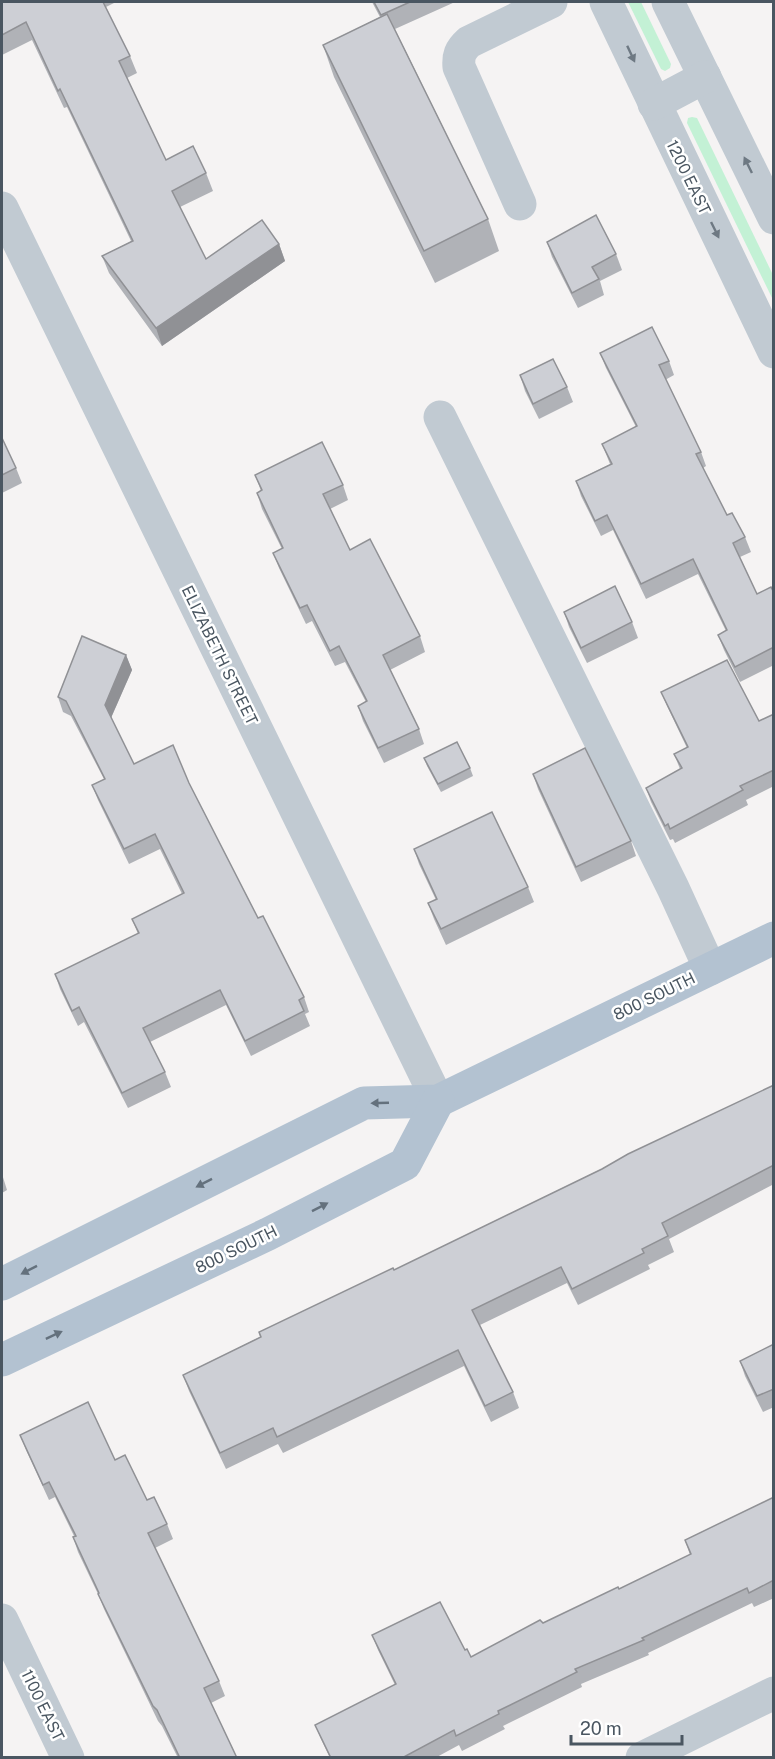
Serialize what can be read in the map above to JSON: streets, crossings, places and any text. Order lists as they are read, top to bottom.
{
  "streets": {
    "main road": ["800 SOUTH"],
    "street": ["1200 EAST", "ELIZABETH STREET", "1100 EAST"]
  },
  "crossings": [
    ["ELIZABETH STREET", "800 SOUTH"]
  ],
  "scale_bar": "20 m"
}
